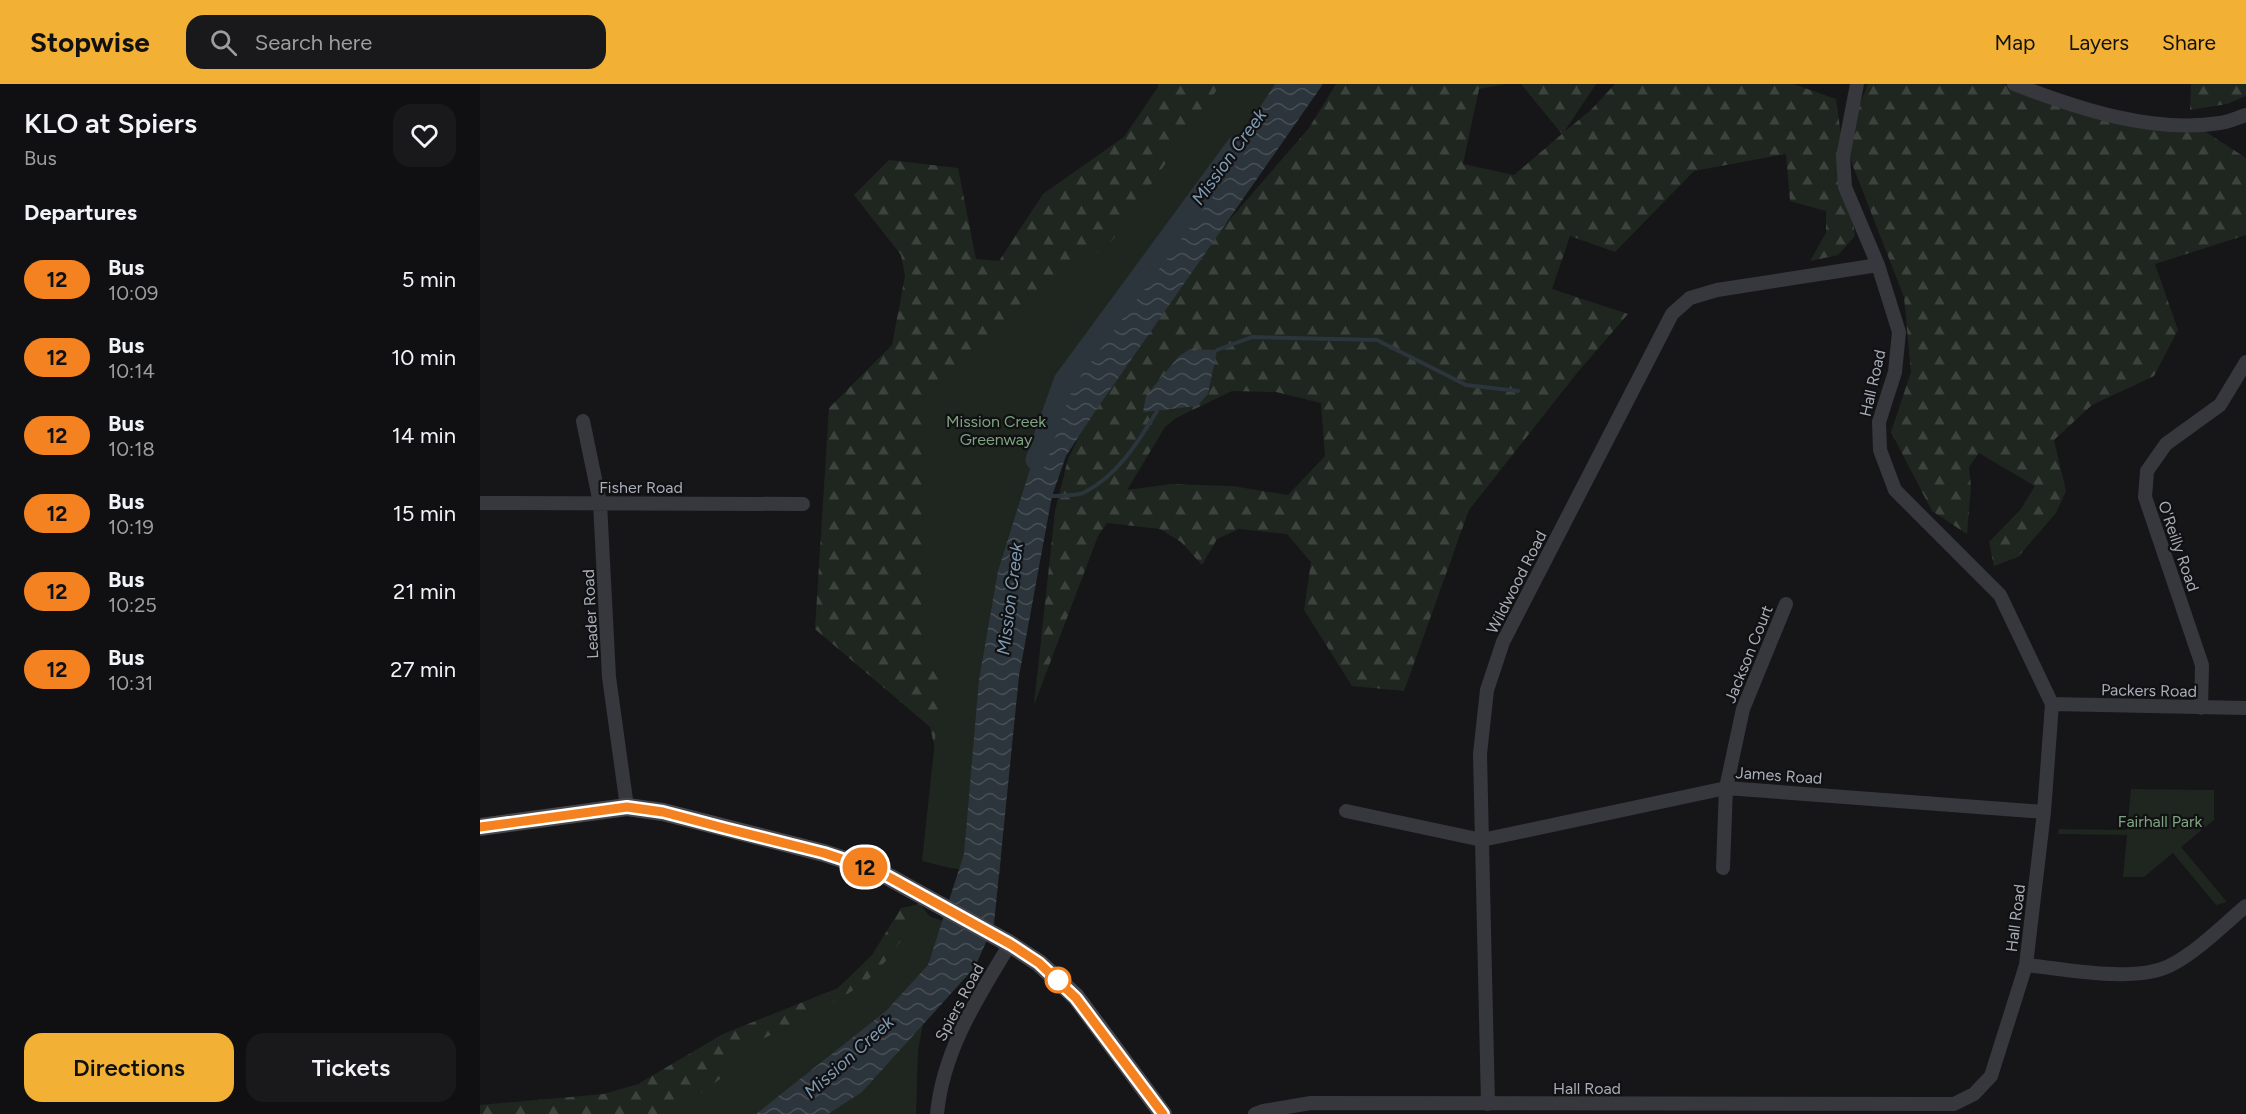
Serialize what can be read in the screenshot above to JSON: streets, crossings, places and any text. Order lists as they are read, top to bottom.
{
  "streets": {
    "street": [
      "Hall Road",
      "Fisher Road",
      "O'Reilly Road",
      "Wildwood Road",
      "Leader Road",
      "Jackson Court",
      "Packers Road",
      "James Road",
      "Spiers Road"
    ]
  },
  "crossings": [
    ["Hall Road", "Wildwood Road"],
    ["Hall Road", "Packers Road"],
    ["Hall Road", "James Road"],
    ["Fisher Road", "Leader Road"],
    ["O'Reilly Road", "Packers Road"],
    ["Wildwood Road", "James Road"],
    ["Jackson Court", "James Road"]
  ],
  "water": ["Mission Creek"],
  "parks": ["Mission Creek Greenway", "Fairhall Park"],
  "lines": ["bus line 12"],
  "page": {
    "header": "Stopwise",
    "search": "Search here",
    "nav": ["Map", "Layers", "Share"],
    "heading": [
      ["KLO at Spiers", "Bus"],
      "Departures"
    ],
    "on_map": "12",
    "list": [
      {
        "mark": "12",
        "name": "Bus",
        "note": "10:09",
        "value": "5 min"
      },
      {
        "mark": "12",
        "name": "Bus",
        "note": "10:14",
        "value": "10 min"
      },
      {
        "mark": "12",
        "name": "Bus",
        "note": "10:18",
        "value": "14 min"
      },
      {
        "mark": "12",
        "name": "Bus",
        "note": "10:19",
        "value": "15 min"
      },
      {
        "mark": "12",
        "name": "Bus",
        "note": "10:25",
        "value": "21 min"
      },
      {
        "mark": "12",
        "name": "Bus",
        "note": "10:31",
        "value": "27 min"
      }
    ],
    "buttons": ["Directions", "Tickets"]
  }
}
